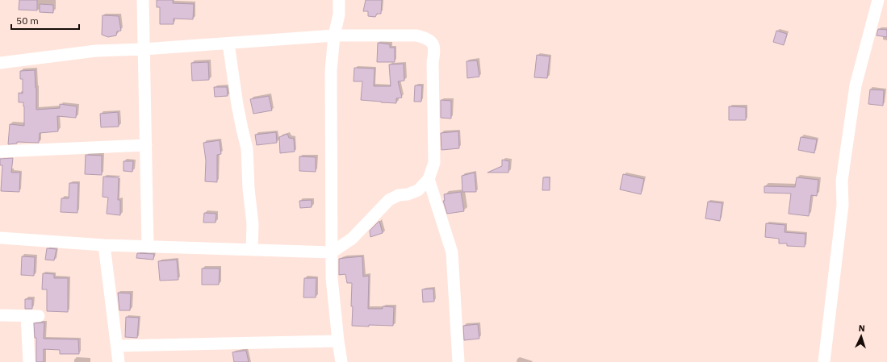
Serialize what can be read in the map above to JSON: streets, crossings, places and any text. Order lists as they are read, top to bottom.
{
  "scale_bar": "50 m",
  "north": "top"
}
